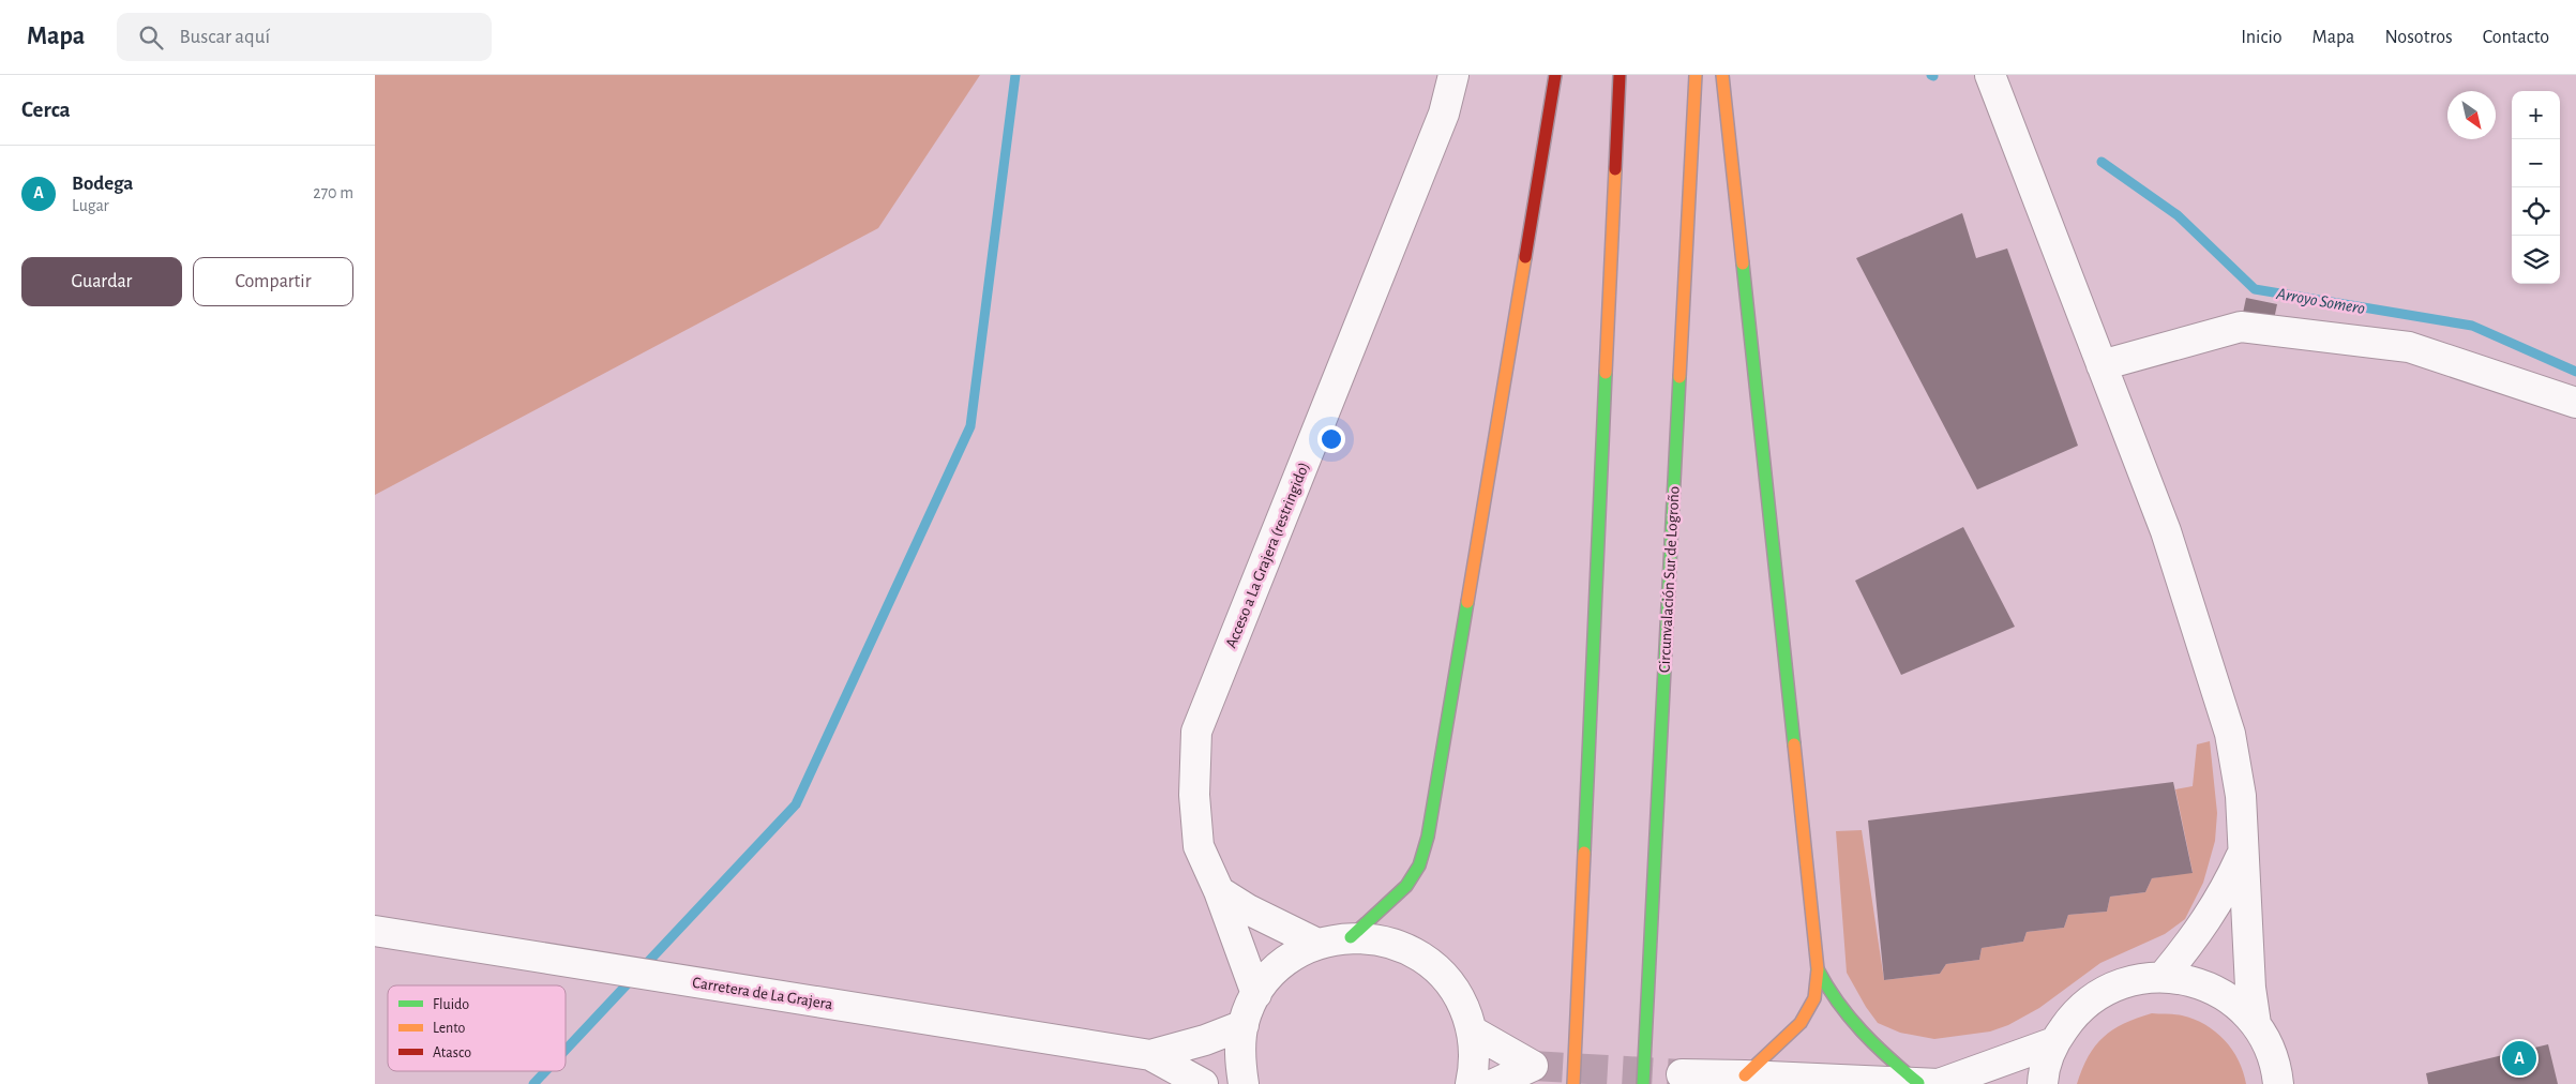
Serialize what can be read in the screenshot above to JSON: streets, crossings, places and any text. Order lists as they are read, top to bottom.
{
  "streets": {
    "highway": ["Circunvalación Sur de Logroño"],
    "street": ["Acceso a La Grajera (restringido)", "Carretera de La Grajera"]
  },
  "water": ["Arroyo Somero"],
  "legend": ["Fluido", "Lento", "Atasco"],
  "north": "bottom right",
  "page": {
    "header": "Mapa",
    "search": "Buscar aquí",
    "nav": [
      "Inicio",
      "Mapa",
      "Nosotros",
      "Contacto"
    ],
    "heading": "Cerca",
    "map_buttons": ["+", "−"],
    "list": [
      {
        "mark": "A",
        "name": "Bodega",
        "note": "Lugar",
        "value": "270 m"
      }
    ],
    "buttons": ["Guardar", "Compartir"],
    "pins": "A"
  }
}
